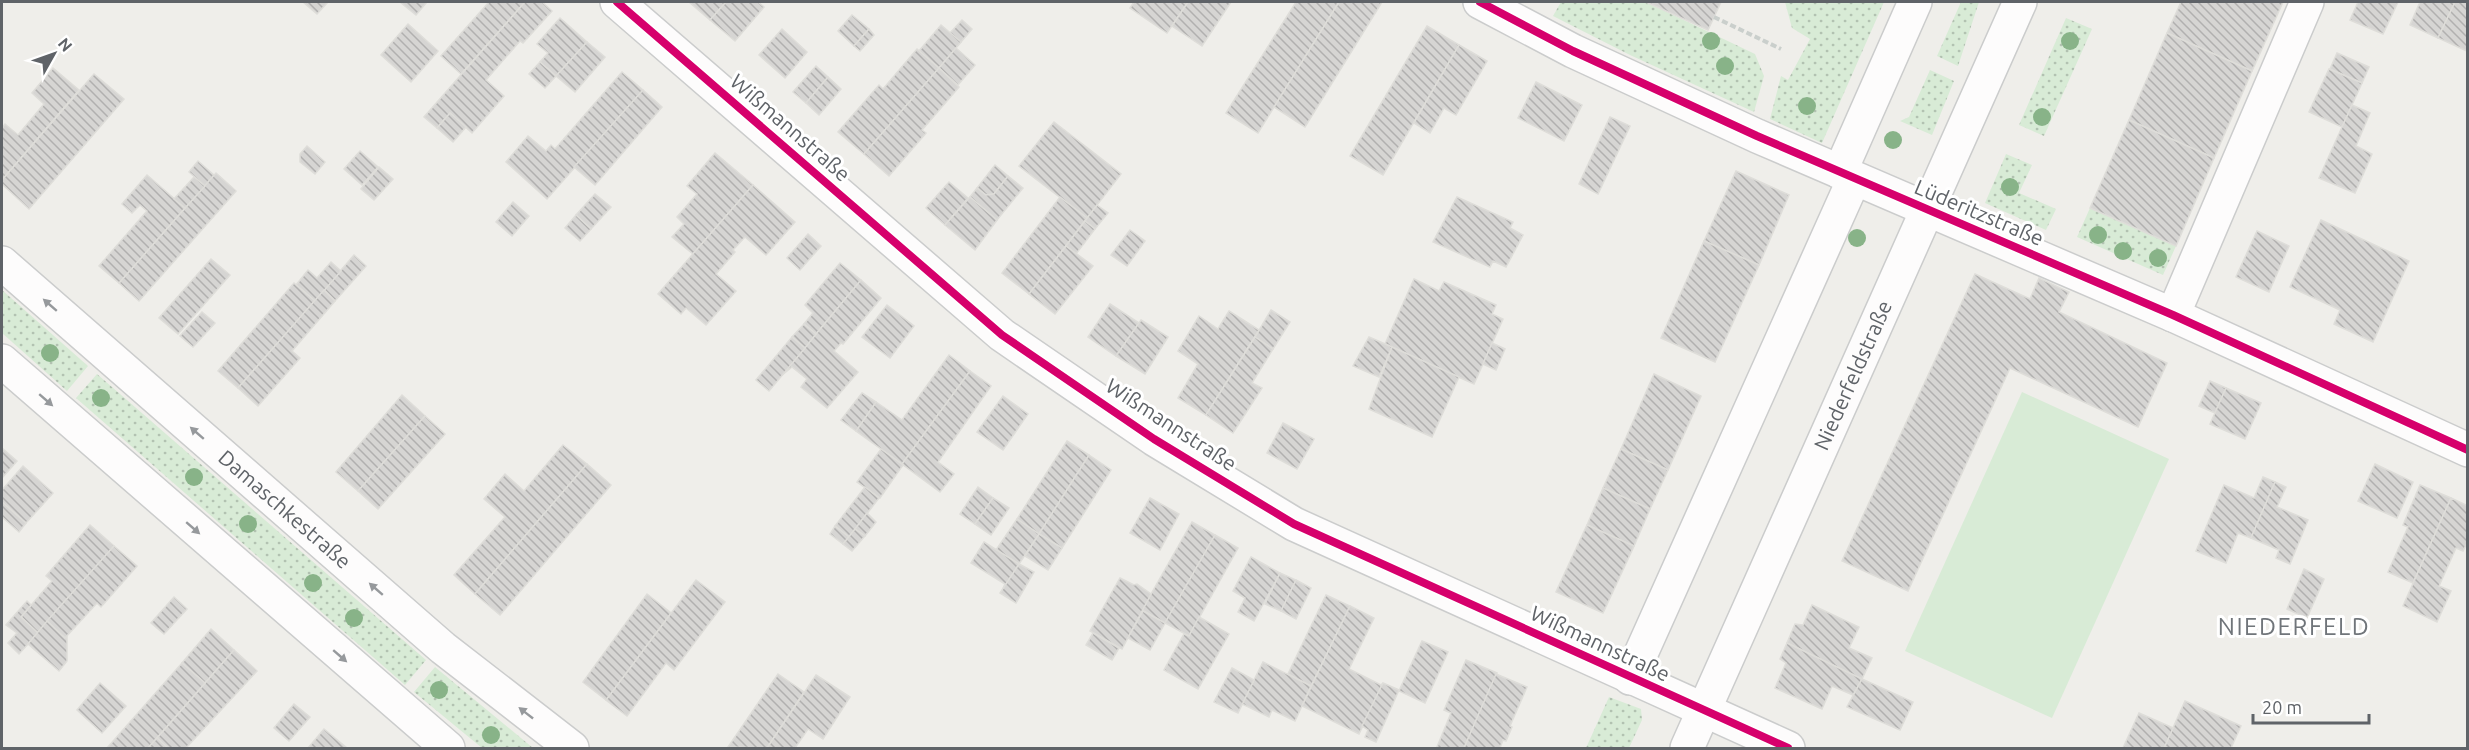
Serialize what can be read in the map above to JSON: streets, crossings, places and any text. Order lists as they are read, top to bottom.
{
  "streets": {
    "street": [
      "Wißmannstraße",
      "Lüderitzstraße",
      "Niederfeldstraße",
      "Damaschkestraße"
    ]
  },
  "crossings": [
    ["Wißmannstraße", "Niederfeldstraße"],
    ["Lüderitzstraße", "Niederfeldstraße"]
  ],
  "districts": ["NIEDERFELD"],
  "scale_bar": "20 m",
  "north": "top right"
}
